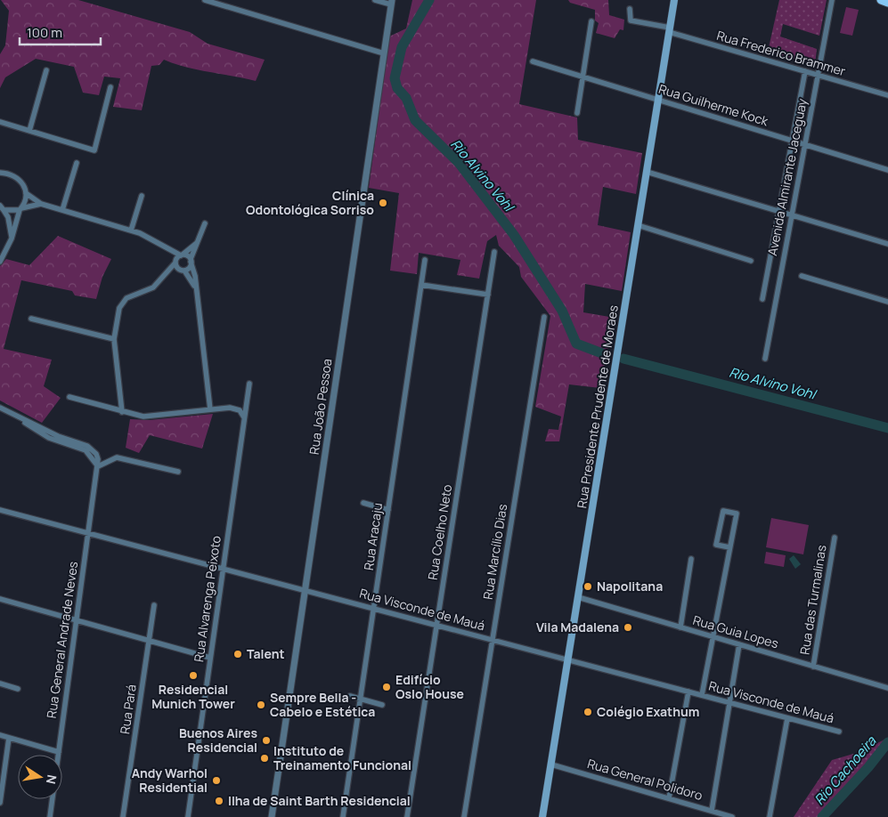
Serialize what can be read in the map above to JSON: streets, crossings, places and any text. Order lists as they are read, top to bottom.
{
  "streets": {
    "main road": ["Rua Presidente Prudente de Moraes"],
    "street": [
      "Rua Frederico Brammer",
      "Rua Guilherme Kock",
      "Avenida Almirante Jaceguay",
      "Rua João Pessoa",
      "Rua Coelho Neto",
      "Rua Aracaju",
      "Rua Marcílio Dias",
      "Rua Alvarenga Peixoto",
      "Rua das Turmalinas",
      "Rua Visconde de Mauá",
      "Rua Guia Lopes",
      "Rua General Andrade Neves",
      "Rua Pará",
      "Rua General Polidoro"
    ]
  },
  "crossings": [
    ["Rua Frederico Brammer", "Avenida Almirante Jaceguay"],
    ["Rua Frederico Brammer", "Rua Presidente Prudente de Moraes"],
    ["Rua Guilherme Kock", "Avenida Almirante Jaceguay"],
    ["Rua Guilherme Kock", "Rua Presidente Prudente de Moraes"],
    ["Rua João Pessoa", "Rua Visconde de Mauá"],
    ["Rua Presidente Prudente de Moraes", "Rua Visconde de Mauá"],
    ["Rua Presidente Prudente de Moraes", "Rua Guia Lopes"],
    ["Rua Presidente Prudente de Moraes", "Rua General Polidoro"],
    ["Rua Coelho Neto", "Rua Visconde de Mauá"],
    ["Rua Aracaju", "Rua Visconde de Mauá"],
    ["Rua Marcílio Dias", "Rua Visconde de Mauá"],
    ["Rua Alvarenga Peixoto", "Rua Visconde de Mauá"],
    ["Rua das Turmalinas", "Rua Guia Lopes"],
    ["Rua Visconde de Mauá", "Rua General Andrade Neves"]
  ],
  "water": ["Rio Alvino Vohl", "Rio Cachoeira"],
  "places": [
    "Clínica Odontológica Sorriso",
    "Napolitana",
    "Vila Madalena",
    "Talent",
    "Residencial Munich Tower",
    "Edifício Oslo House",
    "Sempre Bella - Cabelo e Estética",
    "Colégio Exathum",
    "Buenos Aires Residencial",
    "Instituto de Treinamento Funcional",
    "Andy Warhol Residential",
    "Ilha de Saint Barth Residencial"
  ],
  "scale_bar": "100 m",
  "north": "right"
}
